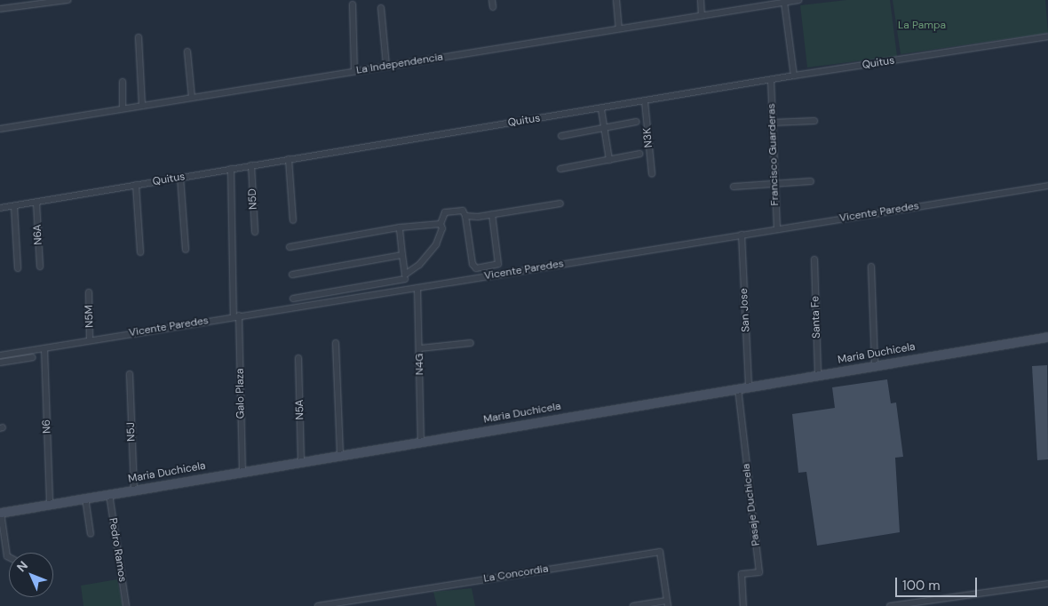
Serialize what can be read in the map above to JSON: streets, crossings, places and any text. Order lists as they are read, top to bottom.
{
  "streets": {
    "main road": ["Maria Duchicela"],
    "street": [
      "Quitus",
      "La Independencia",
      "N3K",
      "Francisco Guarderas",
      "N5D",
      "Vicente Paredes",
      "N6A",
      "San Jose",
      "N5M",
      "Santa Fe",
      "N4G",
      "Galo Plaza",
      "N5A",
      "N6",
      "N5J",
      "Pasaje Duchicela",
      "Pedro Ramos",
      "La Concordia"
    ]
  },
  "crossings": [
    ["Quitus", "N3K"],
    ["Quitus", "Francisco Guarderas"],
    ["Quitus", "N5D"],
    ["Quitus", "N6A"],
    ["Quitus", "Galo Plaza"],
    ["Francisco Guarderas", "Vicente Paredes"],
    ["Vicente Paredes", "San Jose"],
    ["Vicente Paredes", "N5M"],
    ["Vicente Paredes", "N4G"],
    ["Vicente Paredes", "Galo Plaza"],
    ["Vicente Paredes", "N6"],
    ["San Jose", "Maria Duchicela"],
    ["Santa Fe", "Maria Duchicela"],
    ["Maria Duchicela", "N4G"],
    ["Maria Duchicela", "Galo Plaza"],
    ["Maria Duchicela", "N5A"],
    ["Maria Duchicela", "N6"],
    ["Maria Duchicela", "N5J"],
    ["Maria Duchicela", "Pasaje Duchicela"],
    ["Maria Duchicela", "Pedro Ramos"]
  ],
  "parks": ["La Pampa"],
  "scale_bar": "100 m",
  "north": "top left"
}
